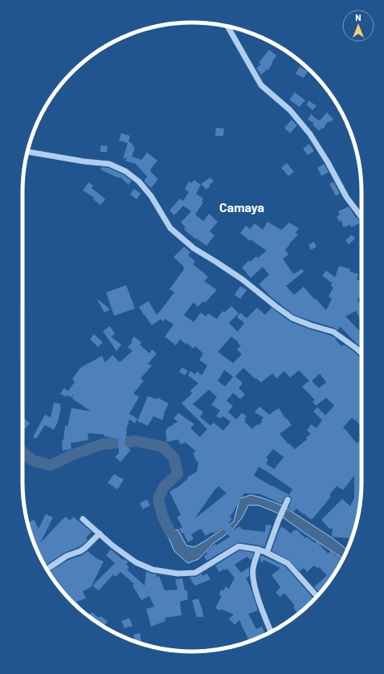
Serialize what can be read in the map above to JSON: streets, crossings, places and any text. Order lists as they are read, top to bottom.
{
  "districts": ["Camaya"],
  "north": "top"
}
